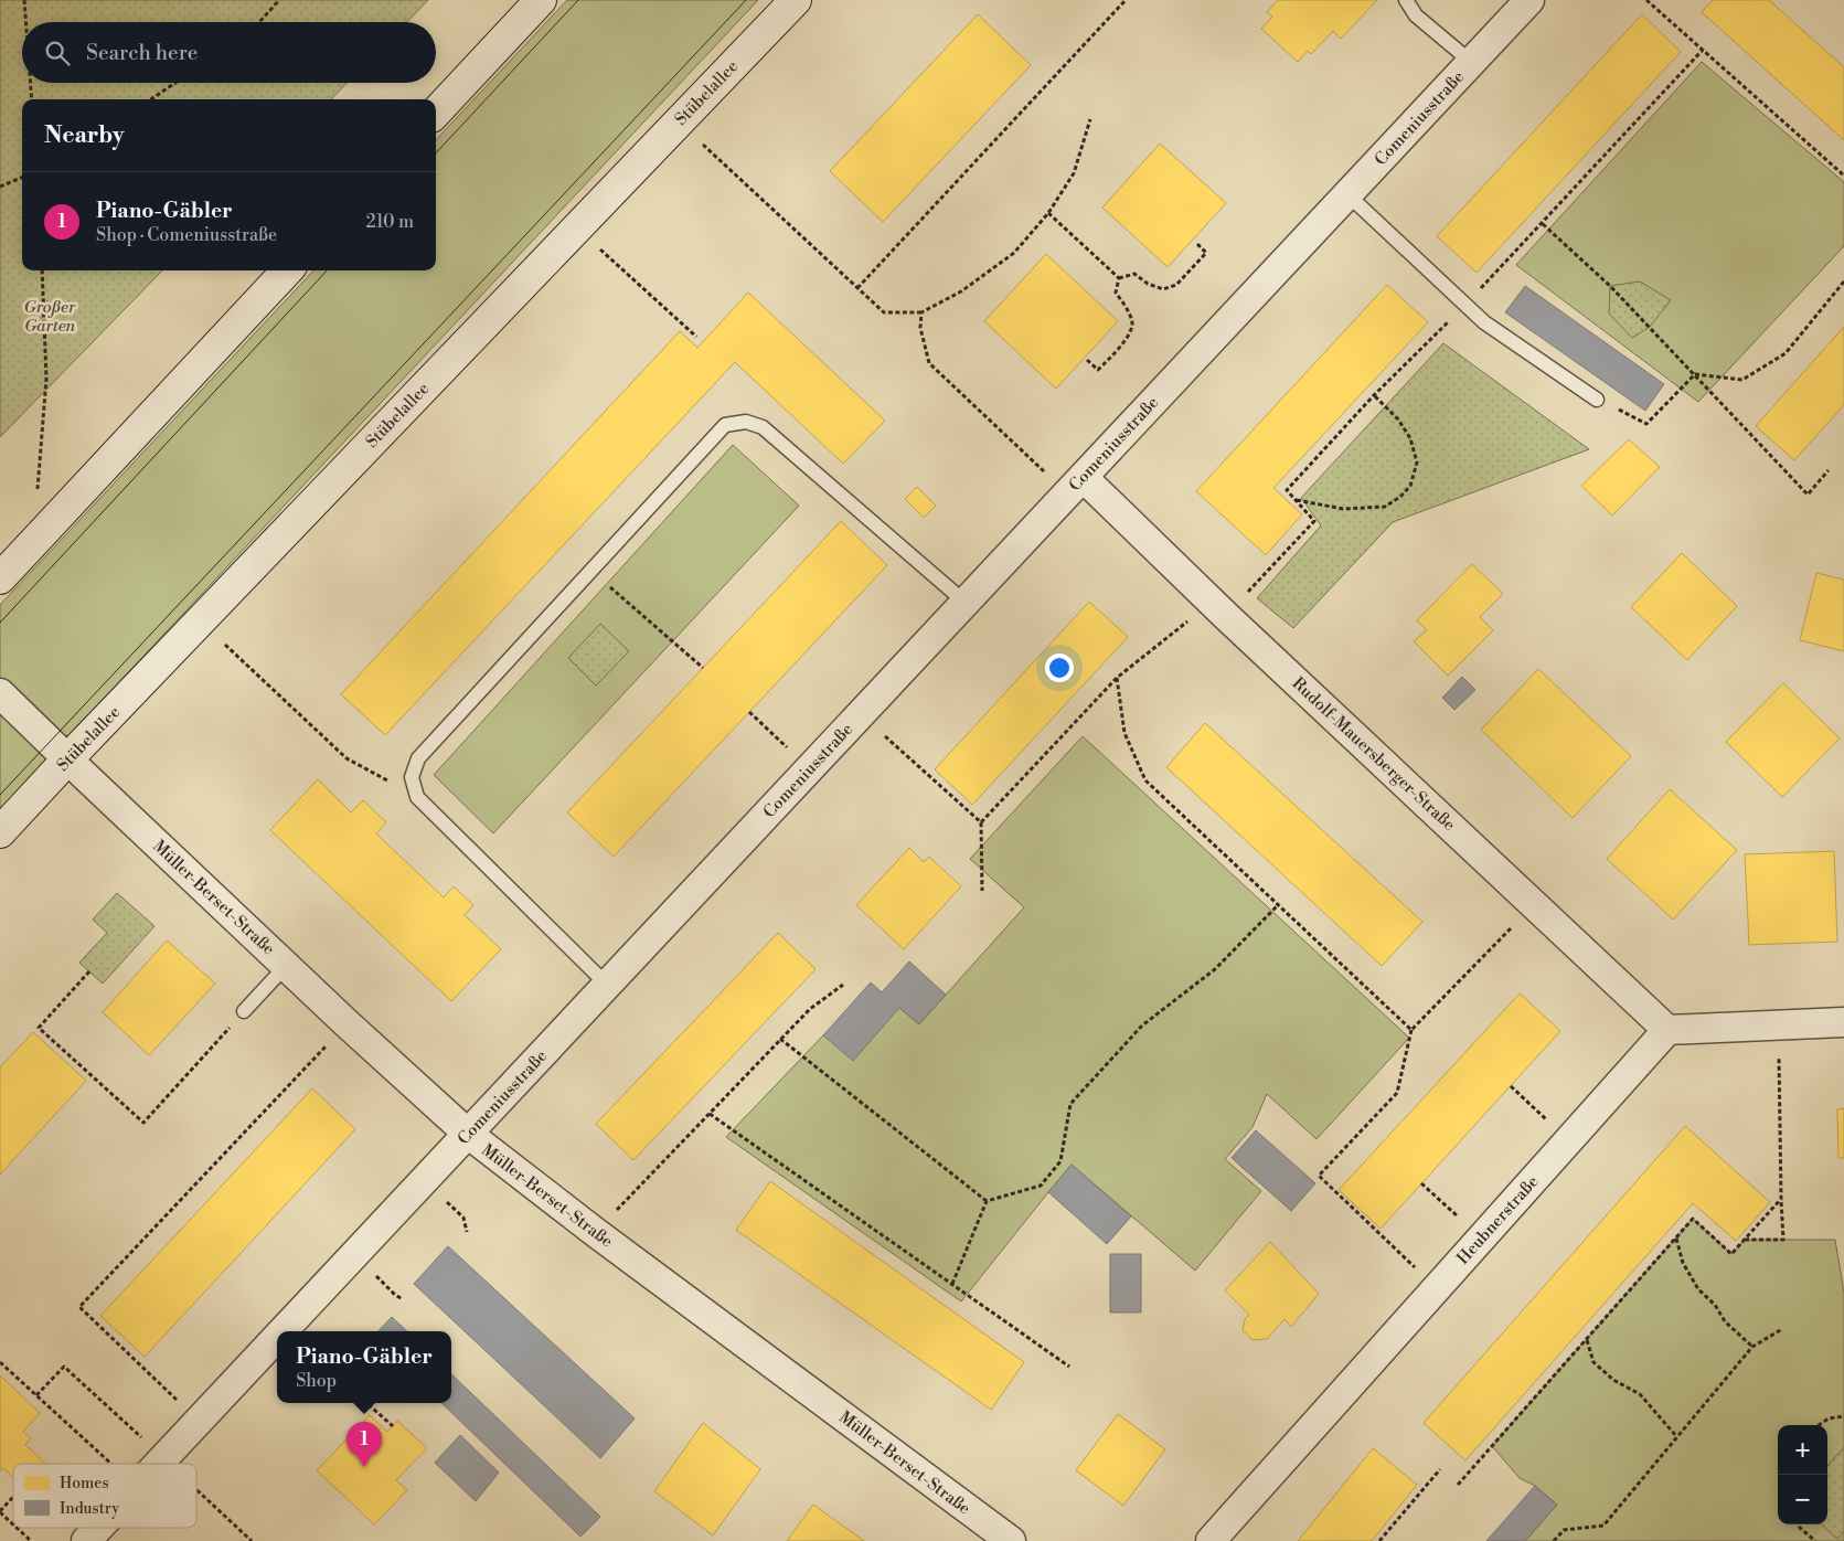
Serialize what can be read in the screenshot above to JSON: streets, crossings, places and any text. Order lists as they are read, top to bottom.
{
  "streets": {
    "main road": ["Stübelallee"],
    "street": [
      "Comeniusstraße",
      "Rudolf-Mauersberger-Straße",
      "Müller-Berset-Straße",
      "Heubnerstraße"
    ]
  },
  "crossings": [
    ["Stübelallee", "Müller-Berset-Straße"],
    ["Comeniusstraße", "Rudolf-Mauersberger-Straße"],
    ["Comeniusstraße", "Müller-Berset-Straße"],
    ["Rudolf-Mauersberger-Straße", "Heubnerstraße"]
  ],
  "parks": ["Großer Garten"],
  "legend": ["Homes", "Industry"],
  "page": {
    "search": "Search here",
    "heading": "Nearby",
    "list": [
      {
        "mark": "1",
        "name": "Piano-Gäbler",
        "note": "Shop · Comeniusstraße",
        "value": "210 m"
      }
    ],
    "popup": ["Piano-Gäbler", "Shop"],
    "pins": "1",
    "map_buttons": ["+", "−"]
  }
}
